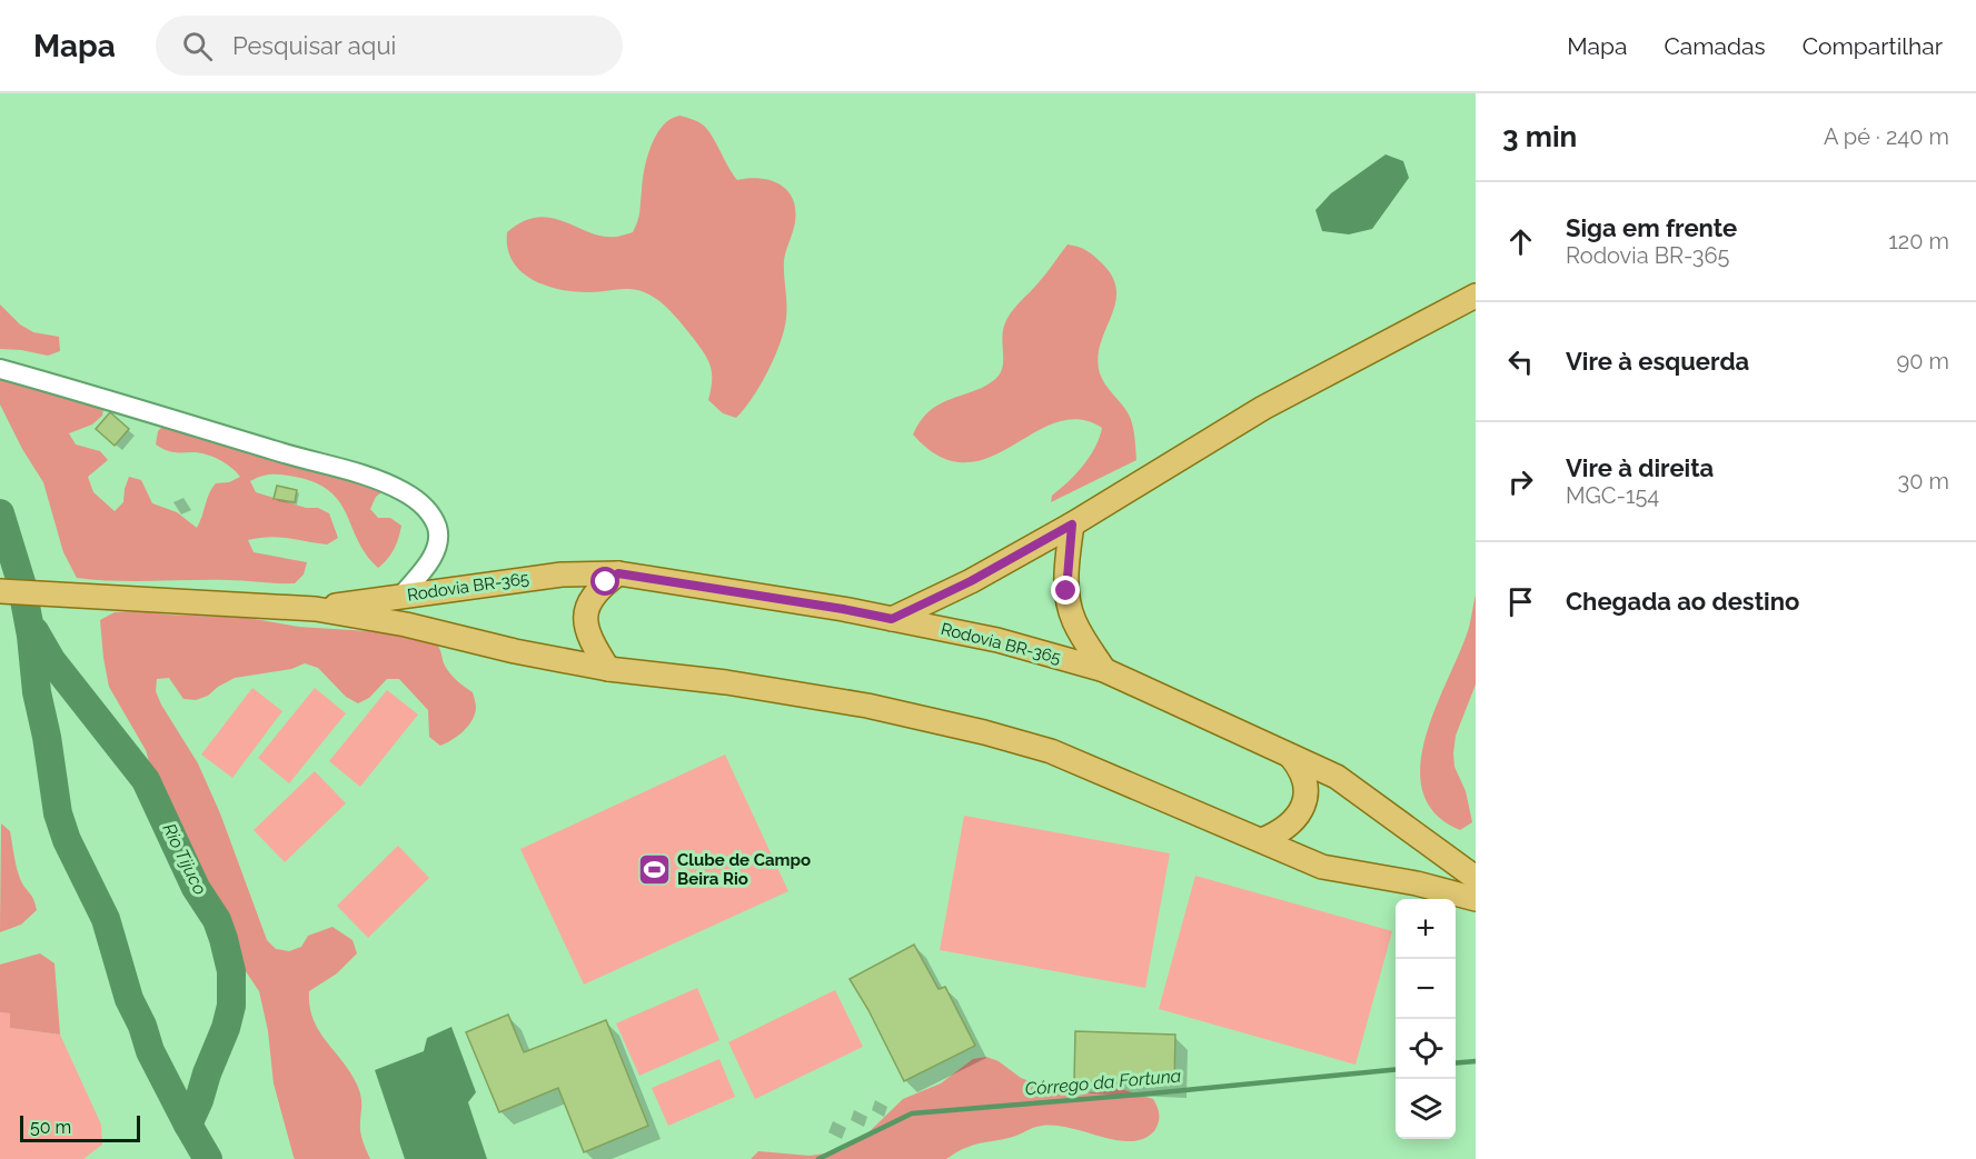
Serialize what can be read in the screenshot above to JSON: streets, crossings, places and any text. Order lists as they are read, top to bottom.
{
  "streets": {
    "main road": ["Rodovia BR-365"]
  },
  "water": ["Rio Tijuco", "Córrego da Fortuna"],
  "places": {
    "sports": ["Clube de Campo Beira Rio"]
  },
  "scale_bar": "50 m",
  "page": {
    "header": "Mapa",
    "search": "Pesquisar aqui",
    "nav": ["Mapa", "Camadas", "Compartilhar"],
    "heading": ["3 min", "A pé · 240 m"],
    "list": [
      ["Siga em frente", "Rodovia BR-365", "120 m"],
      ["Vire à esquerda", "90 m"],
      ["Vire à direita", "MGC-154", "30 m"],
      "Chegada ao destino"
    ],
    "map_buttons": ["+", "−"],
    "scale": "50 m"
  }
}
